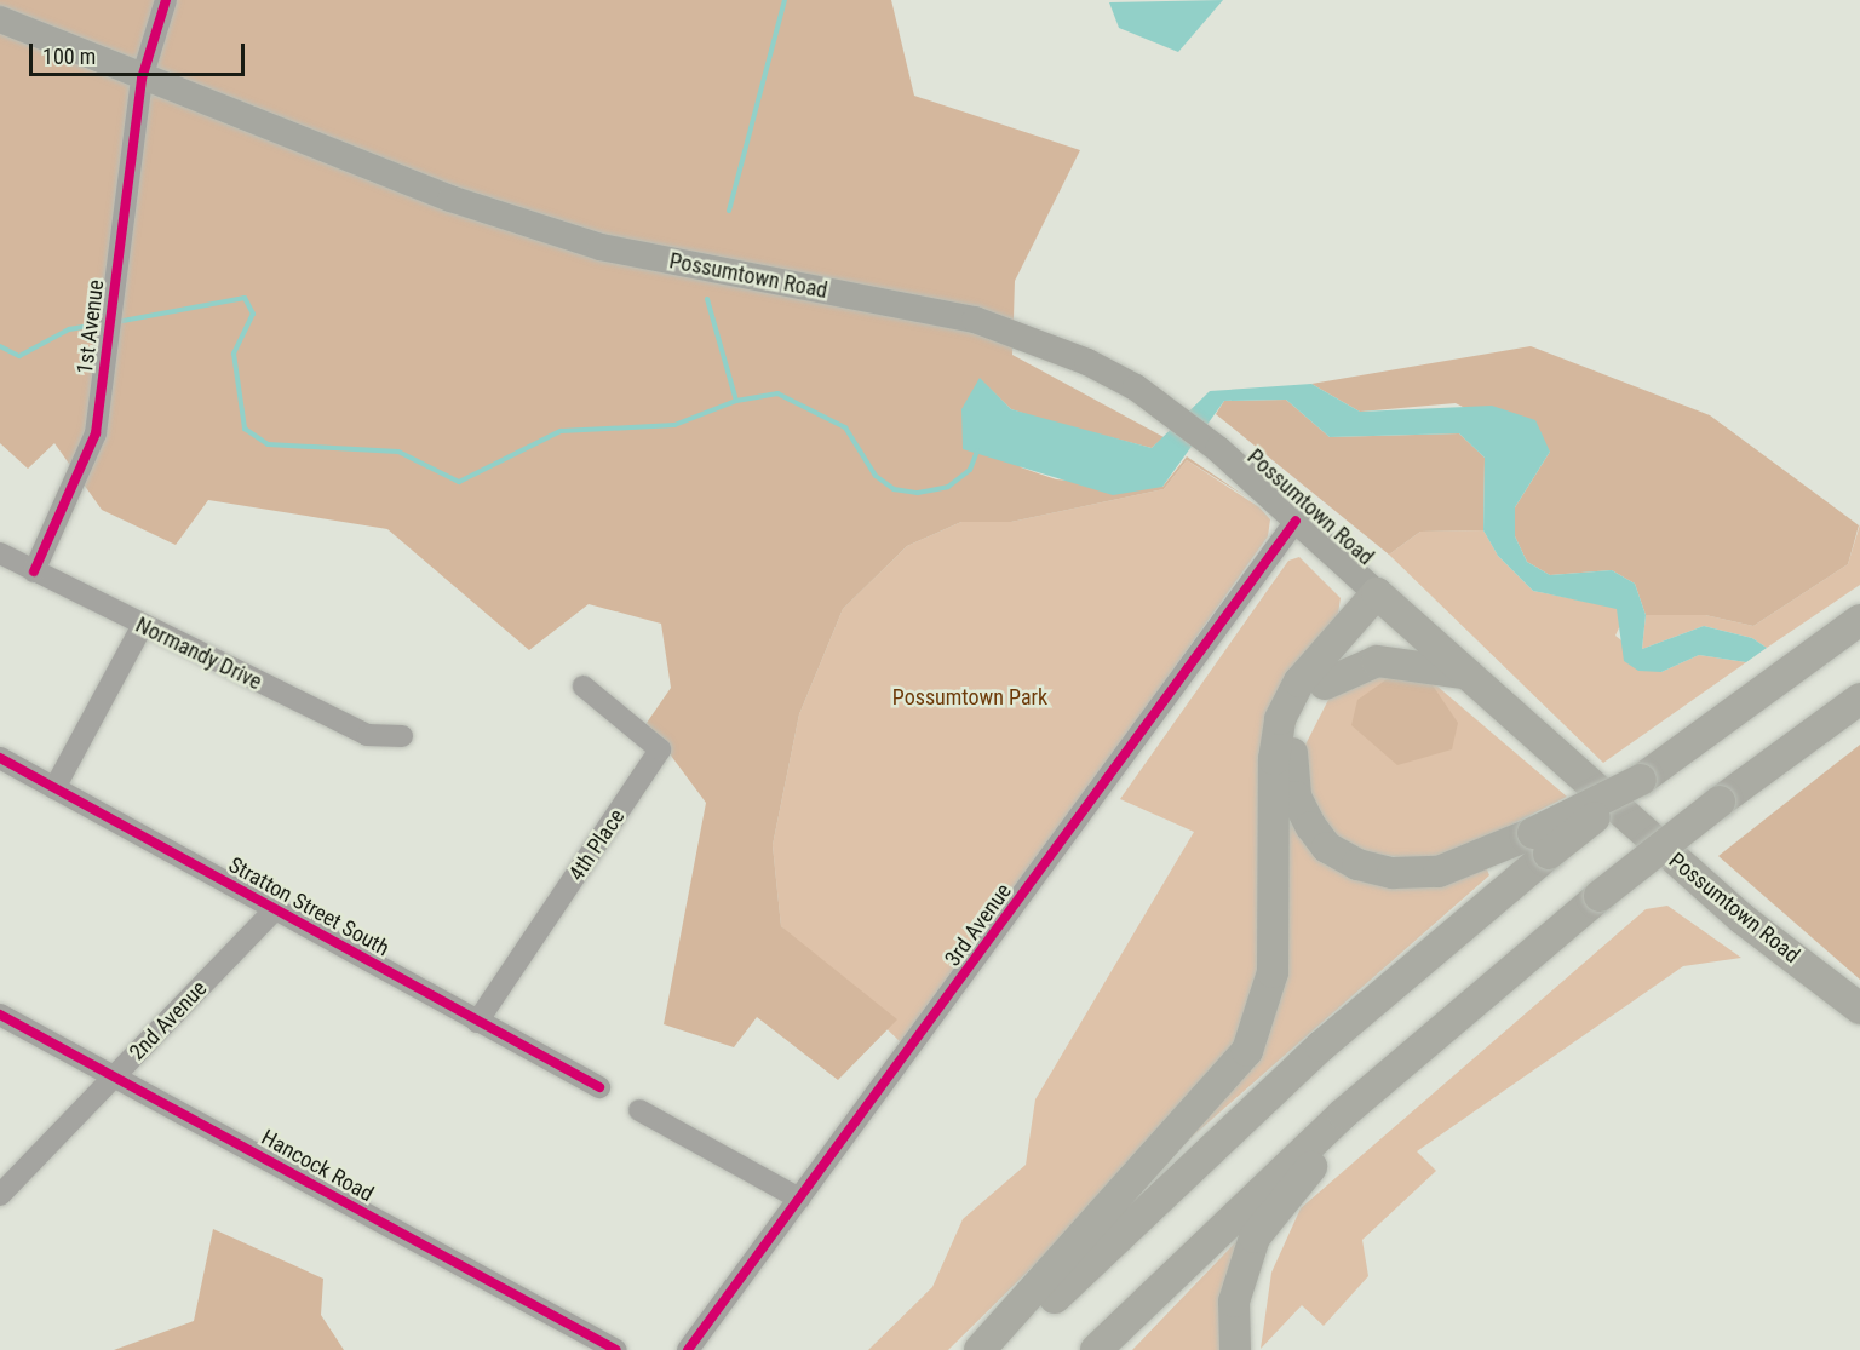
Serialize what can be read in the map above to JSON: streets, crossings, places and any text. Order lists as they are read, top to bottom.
{
  "streets": {
    "highway": ["Possumtown Road"],
    "street": [
      "1st Avenue",
      "Normandy Drive",
      "4th Place",
      "Stratton Street South",
      "3rd Avenue",
      "2nd Avenue",
      "Hancock Road"
    ]
  },
  "crossings": [
    ["Possumtown Road", "1st Avenue"],
    ["Possumtown Road", "3rd Avenue"],
    ["1st Avenue", "Normandy Drive"],
    ["4th Place", "Stratton Street South"],
    ["Stratton Street South", "2nd Avenue"],
    ["2nd Avenue", "Hancock Road"]
  ],
  "parks": ["Possumtown Park"],
  "scale_bar": "100 m"
}
